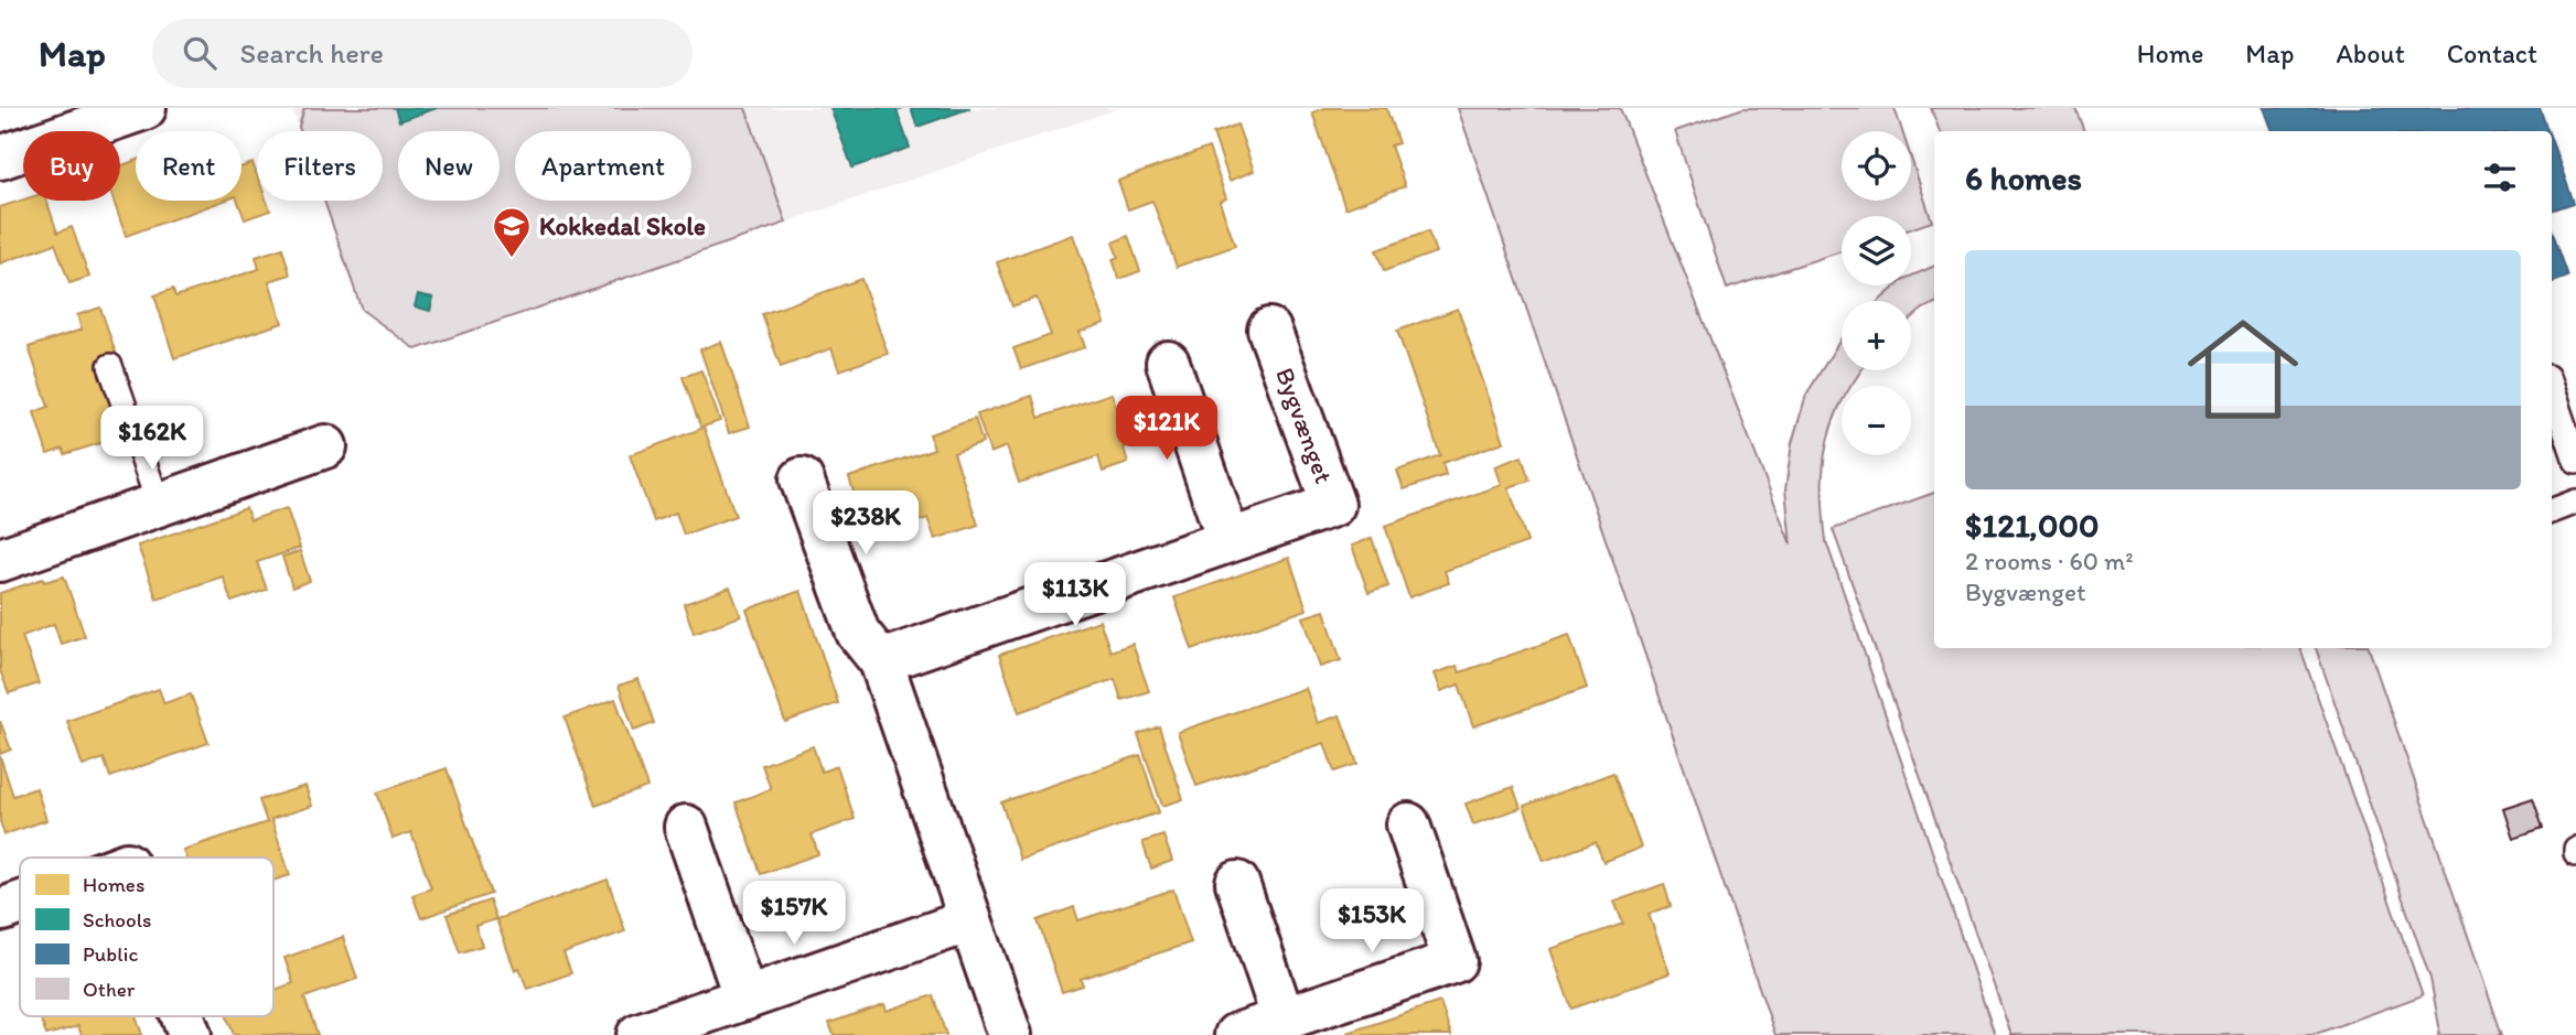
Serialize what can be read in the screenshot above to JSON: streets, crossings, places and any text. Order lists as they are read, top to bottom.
{
  "streets": {
    "street": ["Bygvænget"]
  },
  "places": {
    "school or university": ["Kokkedal Skole"]
  },
  "legend": [
    "Homes",
    "Schools",
    "Public",
    "Other"
  ],
  "page": {
    "header": "Map",
    "search": "Search here",
    "nav": [
      "Home",
      "Map",
      "About",
      "Contact"
    ],
    "map_buttons": ["+", "−"],
    "chip": [
      "Buy",
      "Rent",
      "Filters",
      "New",
      "Apartment"
    ],
    "heading": "6 homes",
    "list": [
      {
        "name": "$121,000",
        "note": "2 rooms · 60 m² · Bygvænget"
      }
    ],
    "price": [
      "$121K",
      "$162K",
      "$238K",
      "$113K",
      "$157K",
      "$153K"
    ]
  }
}
